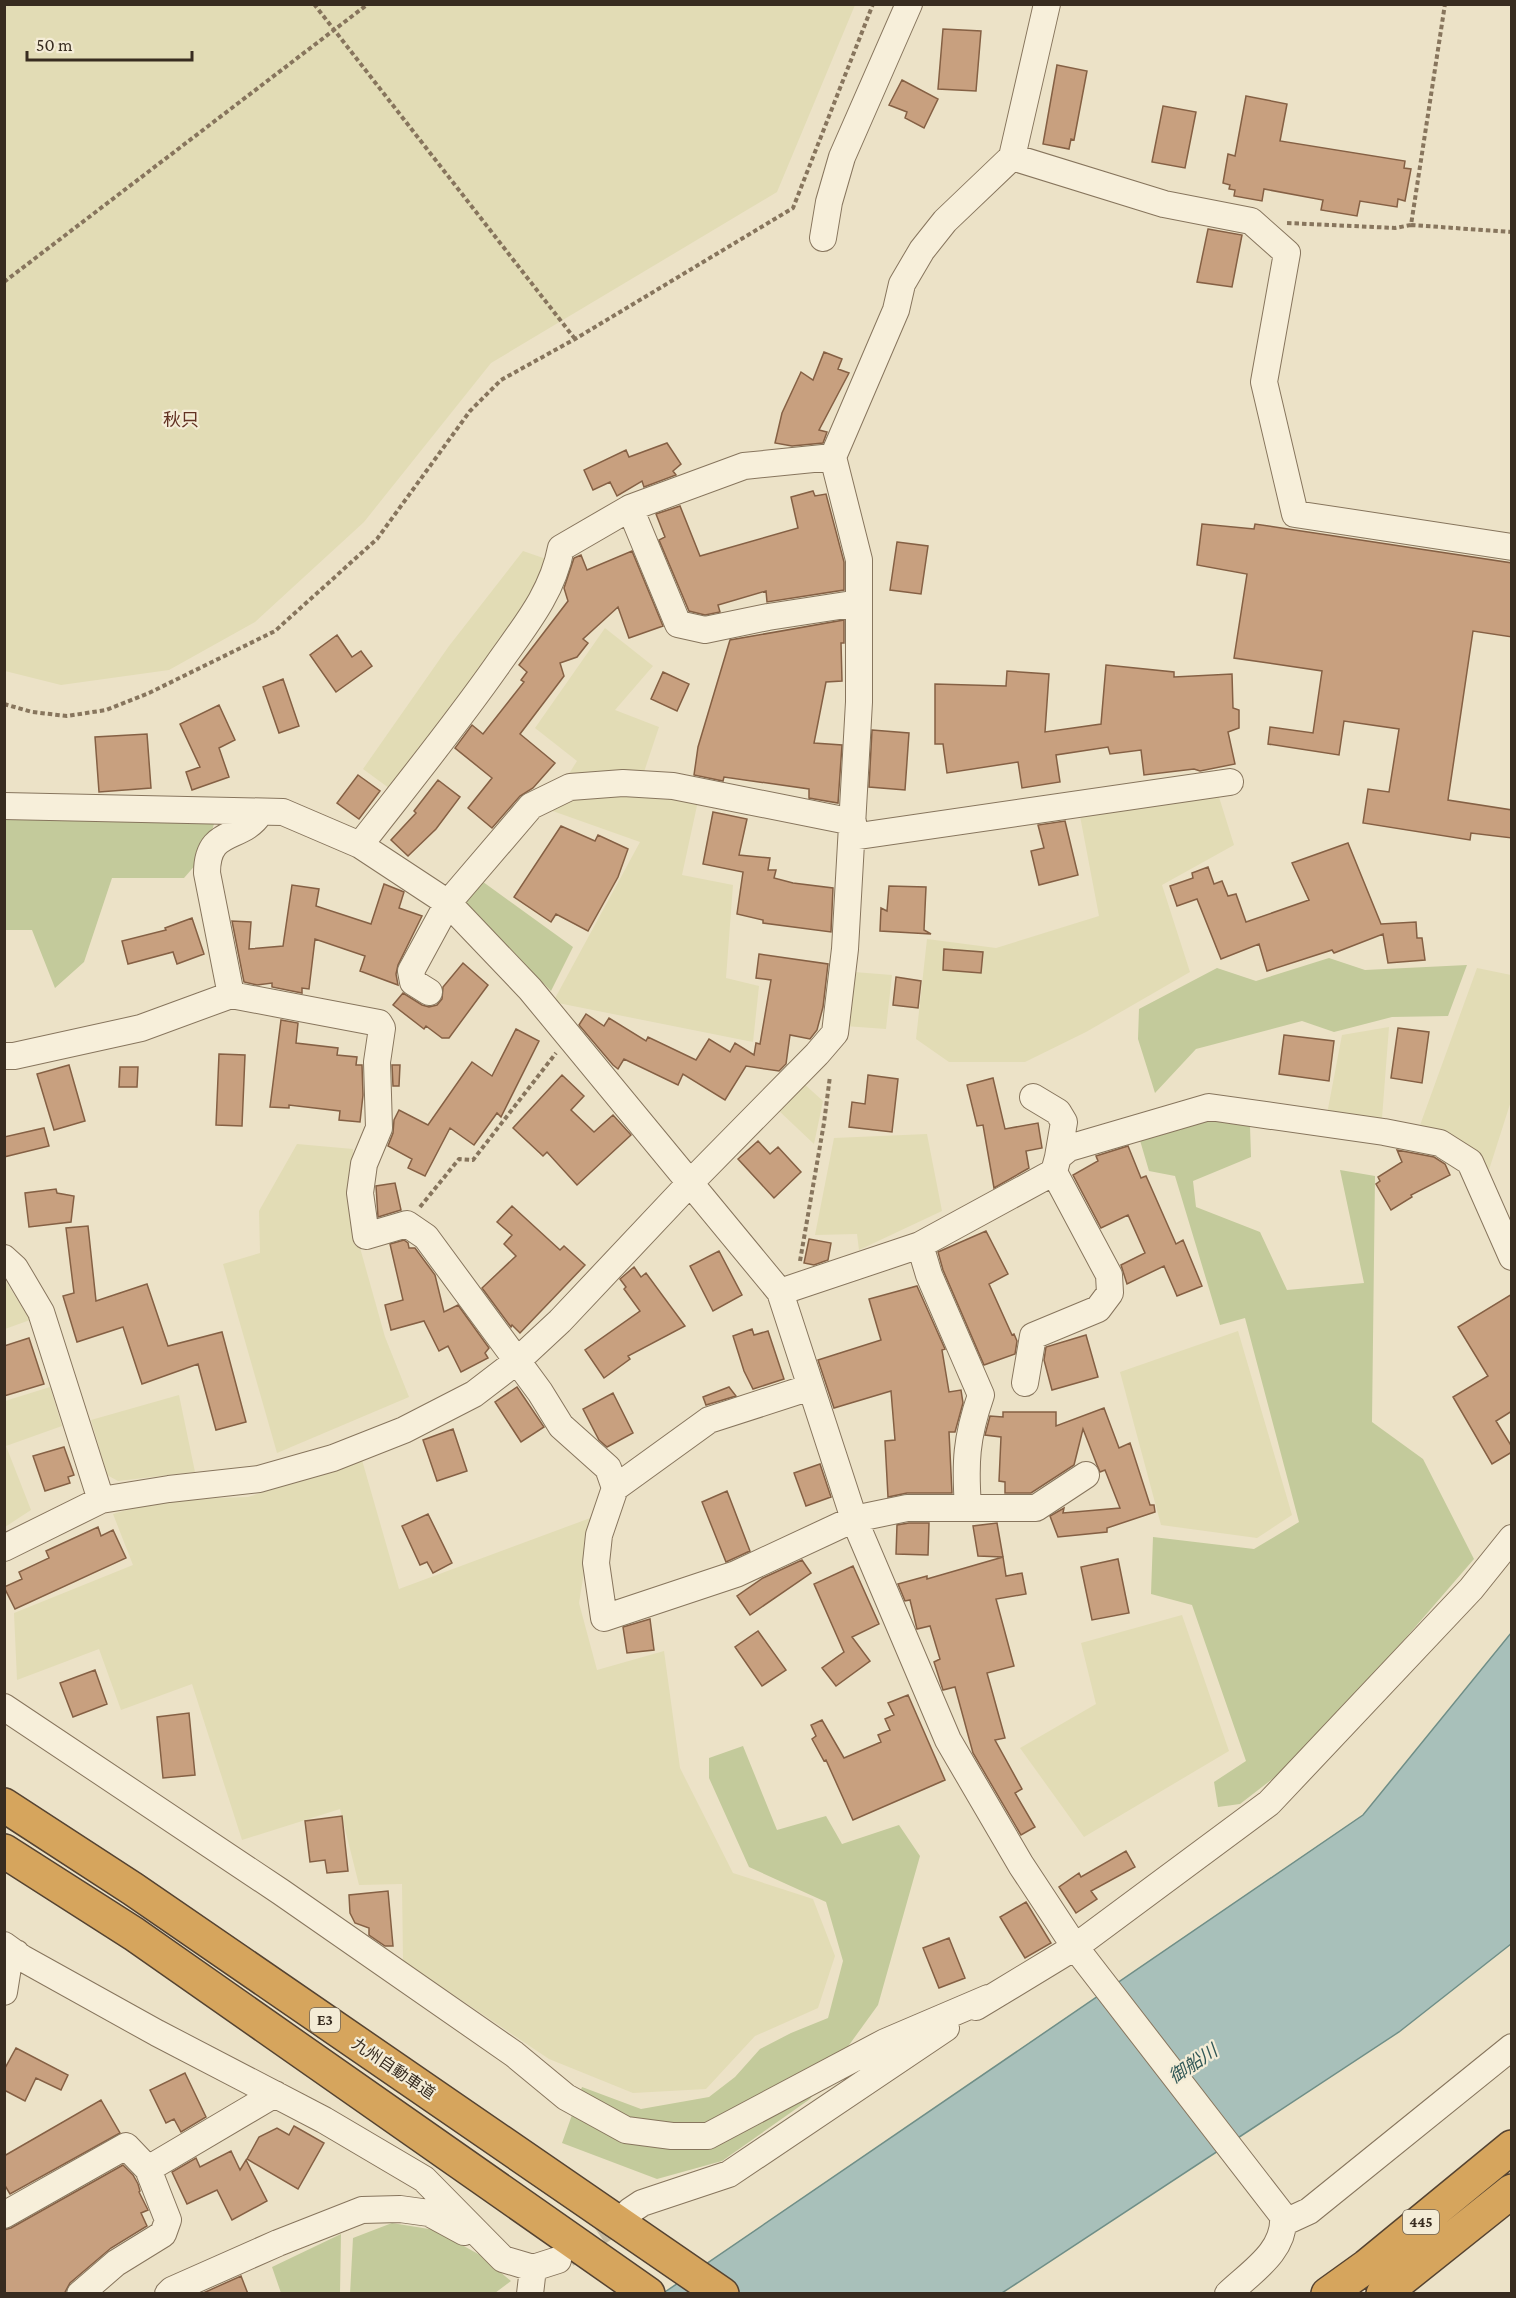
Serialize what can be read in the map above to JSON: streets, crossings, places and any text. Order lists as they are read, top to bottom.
{
  "streets": {
    "highway": ["E3", "九州自動車道", "445"]
  },
  "districts": ["秋只"],
  "water": ["御船川"],
  "scale_bar": "50 m"
}
